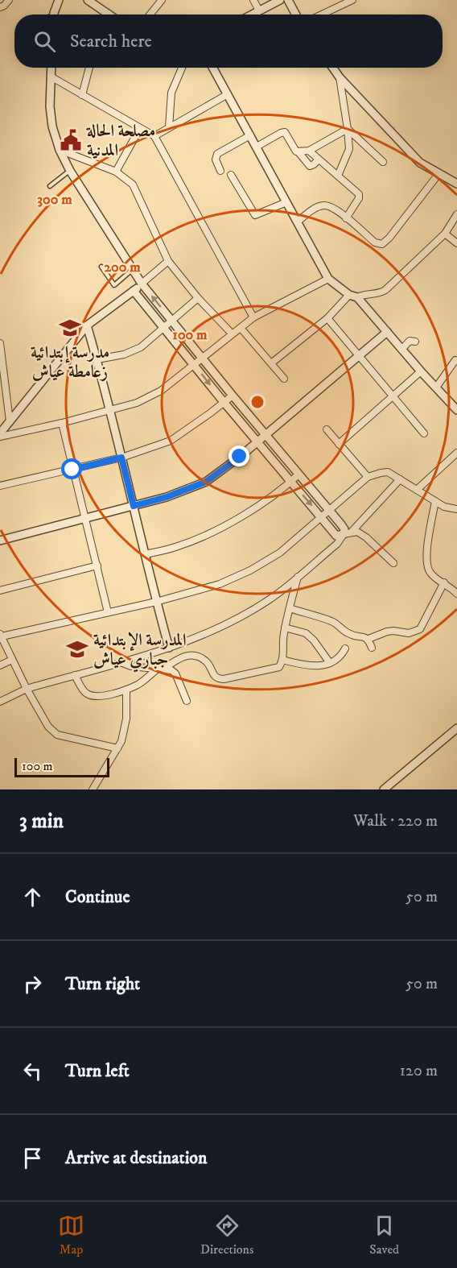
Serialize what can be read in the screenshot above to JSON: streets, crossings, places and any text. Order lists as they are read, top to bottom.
{
  "places": {
    "public building": ["مصلحة الحالة المدنية"],
    "school or university": ["مدرسة إبتدائية زعامطة عياش", "المدرسة الإبتدائية جباري عياش"]
  },
  "scale_bar": "100 m",
  "page": {
    "search": "Search here",
    "scale": "100 m",
    "heading": ["3 min", "Walk · 220 m"],
    "list": [
      ["Continue", "50 m"],
      ["Turn right", "50 m"],
      ["Turn left", "120 m"],
      "Arrive at destination"
    ],
    "nav": ["Map", "Directions", "Saved"]
  },
  "rings": ["300 m", "200 m", "100 m"]
}
